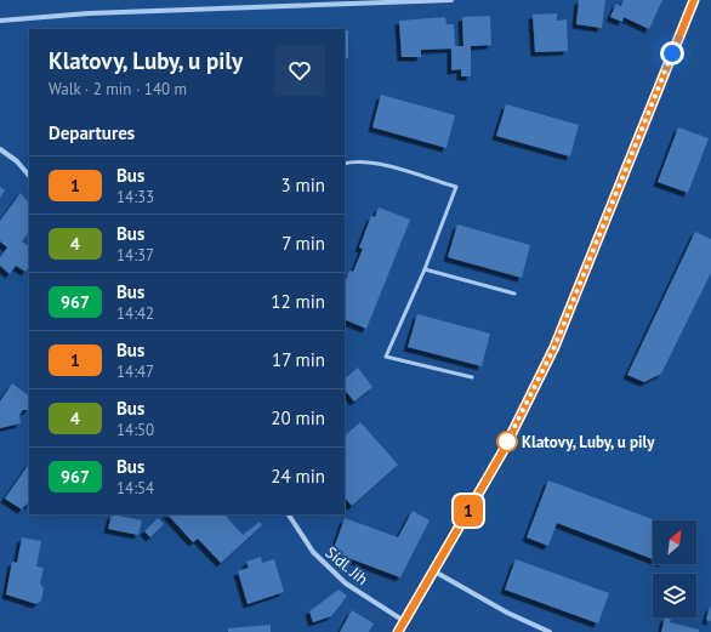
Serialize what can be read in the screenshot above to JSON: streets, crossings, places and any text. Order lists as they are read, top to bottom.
{
  "streets": {
    "street": ["Sídl. Jih"]
  },
  "places": ["Klatovy, Luby, u pily"],
  "lines": ["bus line 1"],
  "north": "top right",
  "page": {
    "on_map": "1",
    "heading": [
      ["Klatovy, Luby, u pily", "Walk · 2 min · 140 m"],
      "Departures"
    ],
    "list": [
      {
        "mark": "1",
        "name": "Bus",
        "note": "14:33",
        "value": "3 min"
      },
      {
        "mark": "4",
        "name": "Bus",
        "note": "14:37",
        "value": "7 min"
      },
      {
        "mark": "967",
        "name": "Bus",
        "note": "14:42",
        "value": "12 min"
      },
      {
        "mark": "1",
        "name": "Bus",
        "note": "14:47",
        "value": "17 min"
      },
      {
        "mark": "4",
        "name": "Bus",
        "note": "14:50",
        "value": "20 min"
      },
      {
        "mark": "967",
        "name": "Bus",
        "note": "14:54",
        "value": "24 min"
      }
    ]
  }
}
